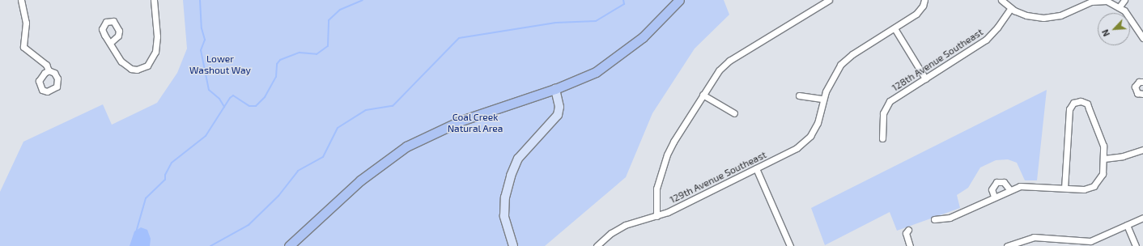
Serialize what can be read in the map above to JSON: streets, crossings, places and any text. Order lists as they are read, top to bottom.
{
  "streets": {
    "street": ["128th Avenue Southeast", "129th Avenue Southeast"]
  },
  "parks": ["Lower Washout Way", "Coal Creek Natural Area"],
  "north": "bottom left"
}
